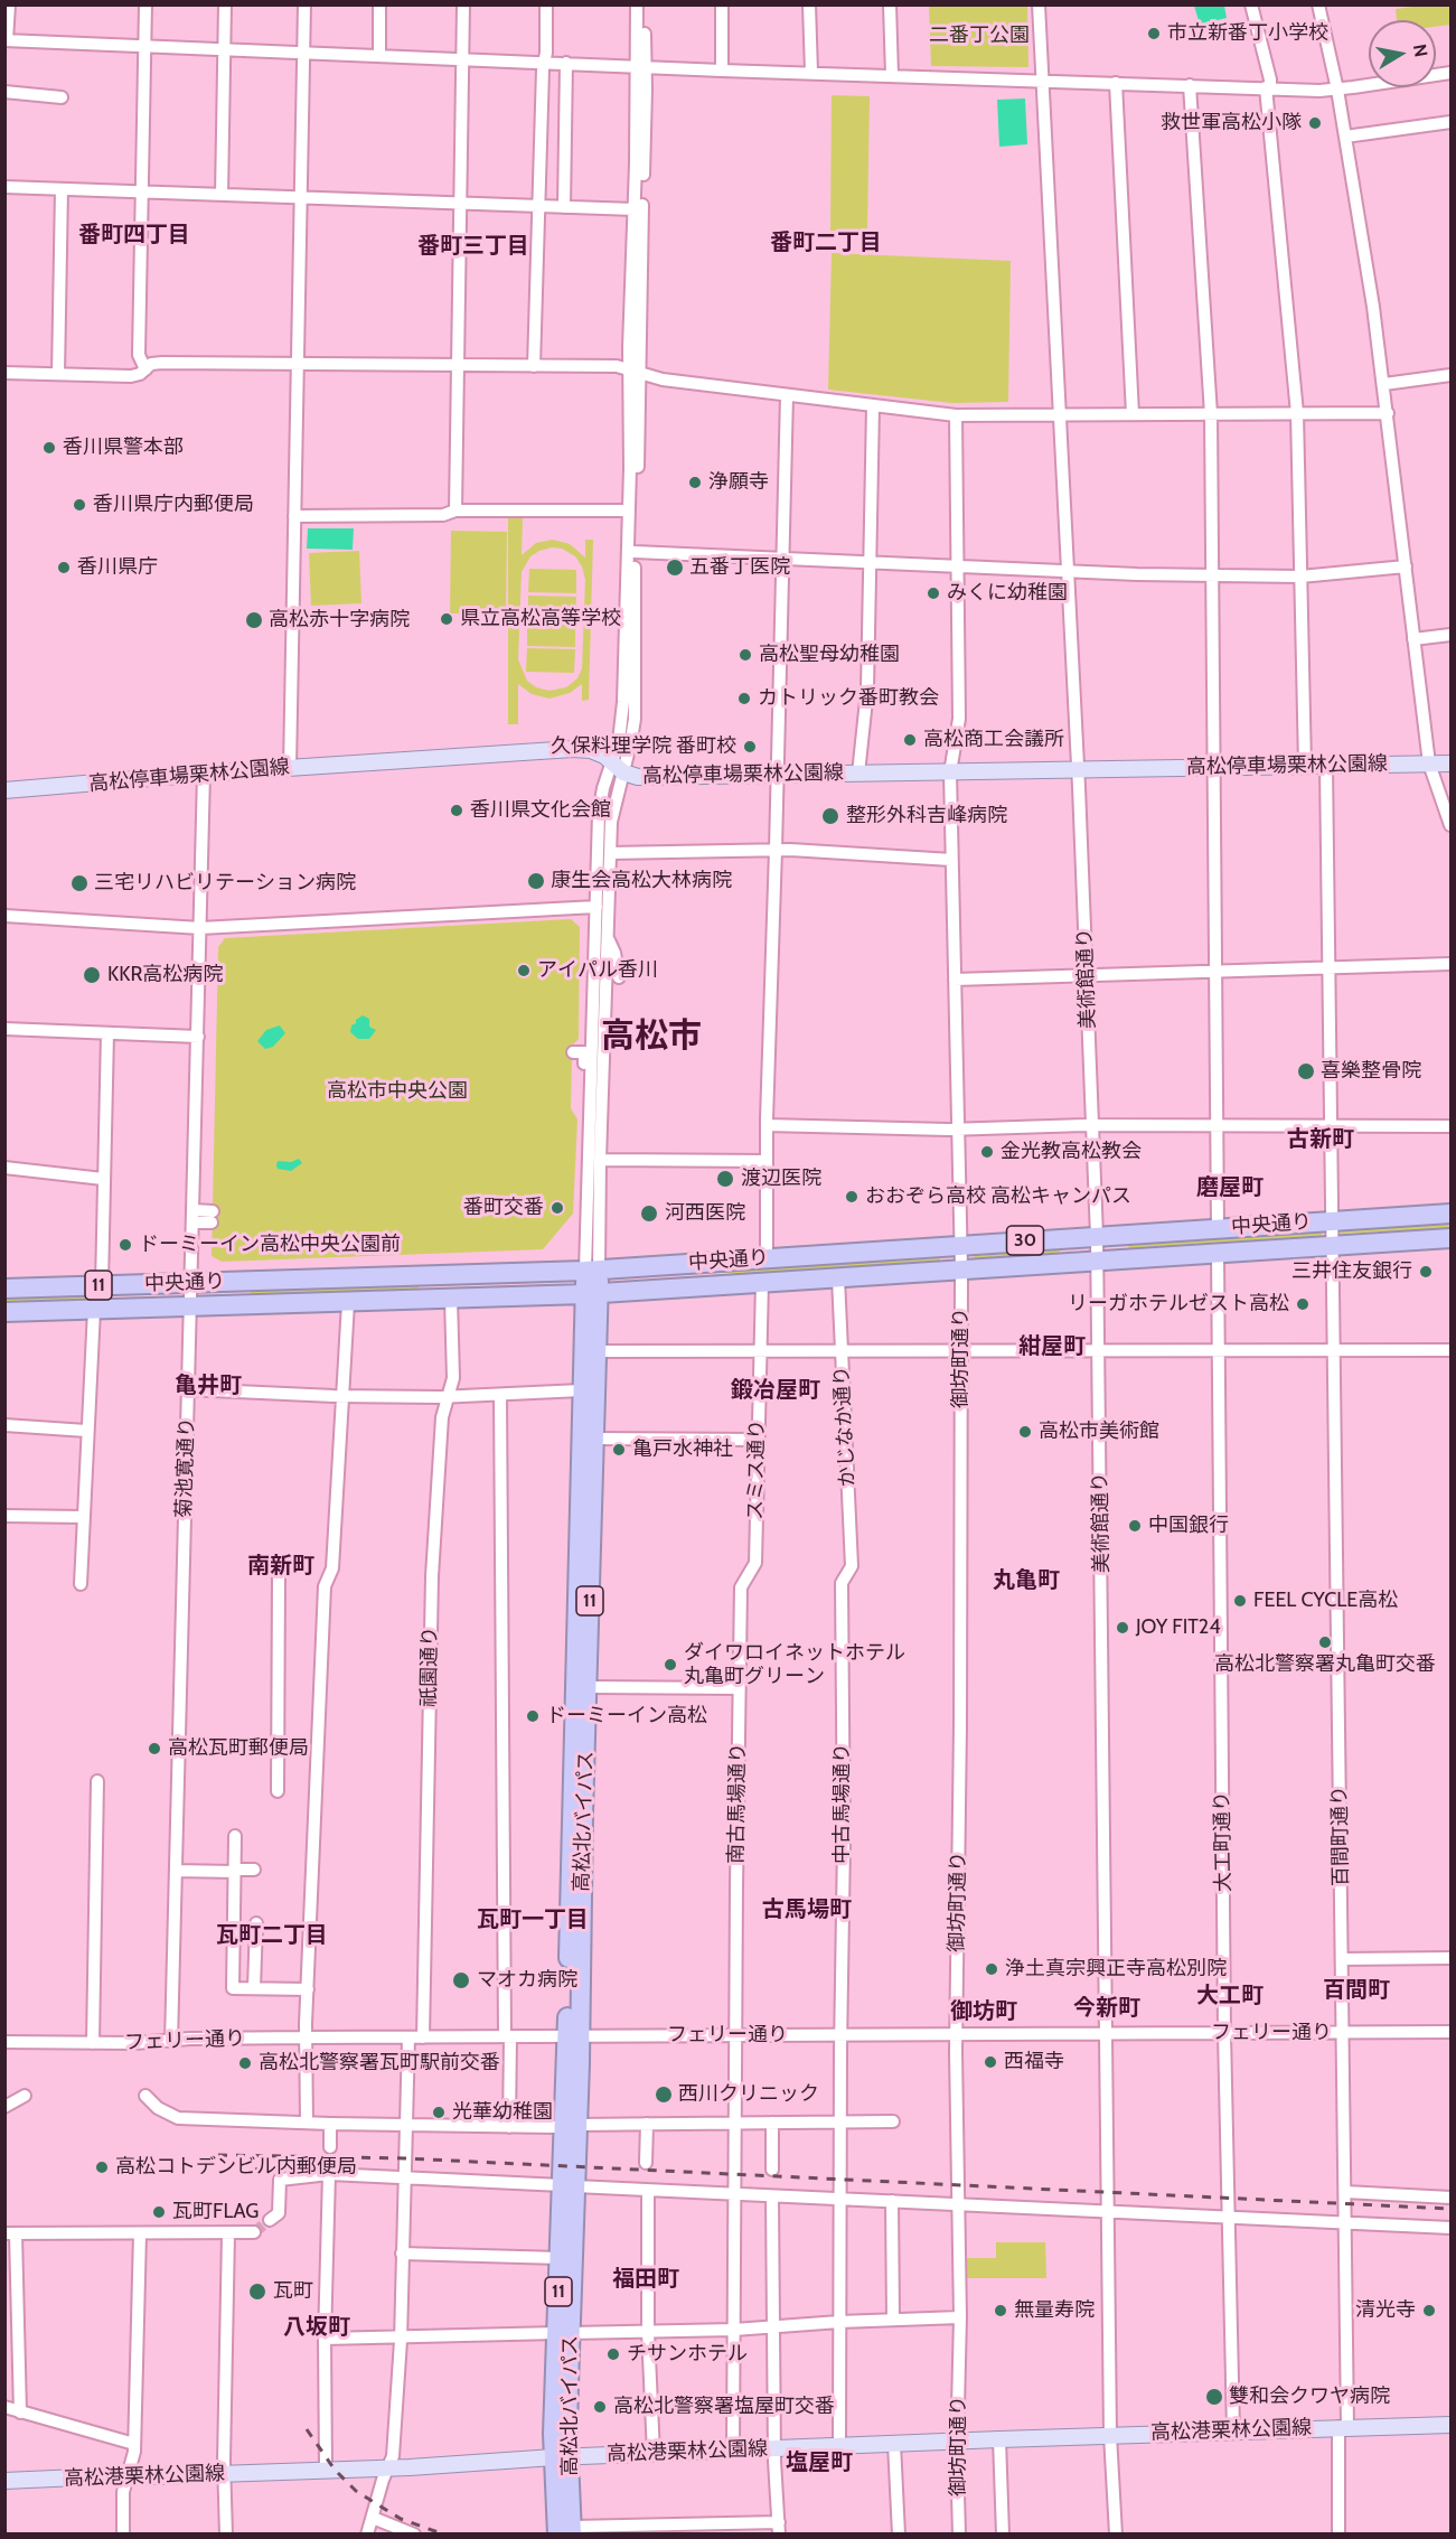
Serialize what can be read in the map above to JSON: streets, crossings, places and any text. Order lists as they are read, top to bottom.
{
  "streets": {
    "highway": [
      "中央通り",
      "30",
      "11",
      "高松北バイパス"
    ],
    "main road": ["高松停車場栗林公園線", "高松港栗林公園線"],
    "street": [
      "美術館通り",
      "御坊町通り",
      "かじなか通り",
      "菊池寛通り",
      "スミス通り",
      "祇園通り",
      "南古馬場通り",
      "中古馬場通り",
      "百間町通り",
      "大工町通り",
      "フェリー通り"
    ]
  },
  "crossings": [
    ["高松停車場栗林公園線", "美術館通り"],
    ["高松停車場栗林公園線", "御坊町通り"],
    ["高松停車場栗林公園線", "菊池寛通り"],
    ["高松停車場栗林公園線", "百間町通り"],
    ["美術館通り", "中央通り"],
    ["美術館通り", "フェリー通り"],
    ["美術館通り", "高松港栗林公園線"],
    ["中央通り", "御坊町通り"],
    ["中央通り", "かじなか通り"],
    ["中央通り", "菊池寛通り"],
    ["中央通り", "スミス通り"],
    ["中央通り", "祇園通り"],
    ["中央通り", "高松北バイパス"],
    ["中央通り", "百間町通り"],
    ["中央通り", "大工町通り"],
    ["御坊町通り", "フェリー通り"],
    ["御坊町通り", "高松港栗林公園線"],
    ["かじなか通り", "中古馬場通り"],
    ["菊池寛通り", "フェリー通り"],
    ["スミス通り", "南古馬場通り"],
    ["祇園通り", "フェリー通り"],
    ["南古馬場通り", "フェリー通り"],
    ["南古馬場通り", "高松港栗林公園線"],
    ["中古馬場通り", "フェリー通り"],
    ["中古馬場通り", "高松港栗林公園線"],
    ["高松北バイパス", "フェリー通り"],
    ["高松北バイパス", "高松港栗林公園線"],
    ["百間町通り", "フェリー通り"],
    ["百間町通り", "高松港栗林公園線"],
    ["大工町通り", "フェリー通り"],
    ["大工町通り", "高松港栗林公園線"]
  ],
  "districts": [
    "番町四丁目",
    "番町二丁目",
    "番町三丁目",
    "高松市",
    "古新町",
    "磨屋町",
    "紺屋町",
    "亀井町",
    "鍛冶屋町",
    "南新町",
    "丸亀町",
    "古馬場町",
    "瓦町一丁目",
    "瓦町二丁目",
    "百間町",
    "大工町",
    "今新町",
    "御坊町",
    "福田町",
    "八坂町",
    "塩屋町"
  ],
  "parks": ["二番丁公園", "高松市中央公園"],
  "places": [
    "市立新番丁小学校",
    "救世軍高松小隊",
    "香川県警本部",
    "浄願寺",
    "香川県庁内郵便局",
    "香川県庁",
    "五番丁医院",
    "みくに幼稚園",
    "県立高松高等学校",
    "高松赤十字病院",
    "高松聖母幼稚園",
    "カトリック番町教会",
    "高松商工会議所",
    "久保料理学院 番町校",
    "香川県文化会館",
    "整形外科吉峰病院",
    "康生会高松大林病院",
    "三宅リハビリテーション病院",
    "アイパル香川",
    "KKR高松病院",
    "喜樂整骨院",
    "金光教高松教会",
    "渡辺医院",
    "おおぞら高校 高松キャンパス",
    "番町交番",
    "河西医院",
    "ドーミーイン高松中央公園前",
    "三井住友銀行",
    "リーガホテルゼスト高松",
    "高松市美術館",
    "亀戸水神社",
    "中国銀行",
    "FEEL CYCLE高松",
    "JOY FIT24",
    "高松北警察署丸亀町交番",
    "ダイワロイネットホテル 丸亀町グリーン",
    "ドーミーイン高松",
    "高松瓦町郵便局",
    "浄土真宗興正寺高松別院",
    "マオカ病院",
    "西福寺",
    "高松北警察署瓦町駅前交番",
    "西川クリニック",
    "光華幼稚園",
    "高松コトデンビル内郵便局",
    "瓦町FLAG",
    "瓦町",
    "無量寿院",
    "清光寺",
    "チサンホテル",
    "雙和会クワヤ病院",
    "高松北警察署塩屋町交番"
  ],
  "north": "right"
}
